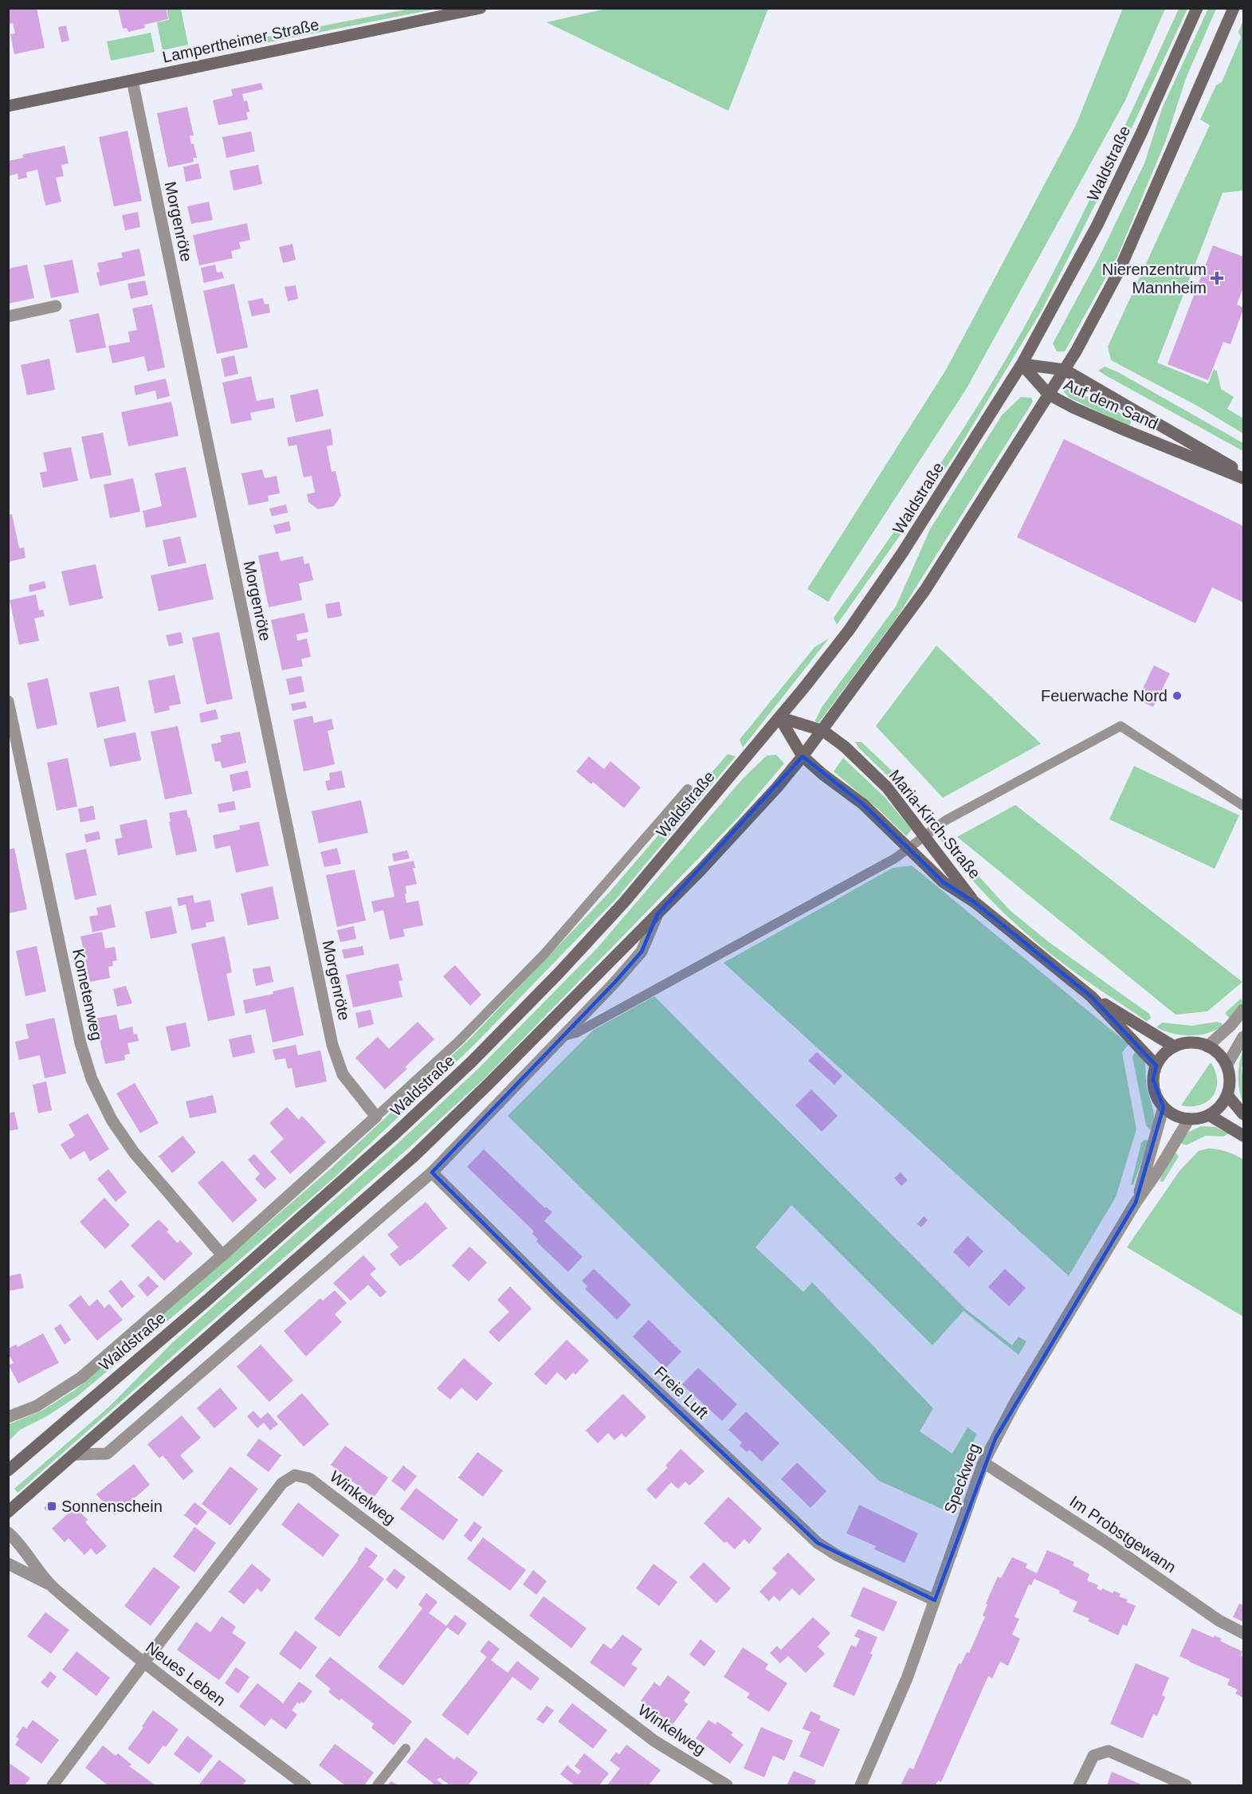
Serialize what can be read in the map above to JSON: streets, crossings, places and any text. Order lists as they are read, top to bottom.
{
  "streets": {
    "main road": [
      "Lampertheimer Straße",
      "Waldstraße",
      "Auf dem Sand",
      "Maria-Kirch-Straße"
    ],
    "street": [
      "Morgenröte",
      "Kometenweg",
      "Freie Luft",
      "Speckweg",
      "Winkelweg",
      "Im Probstgewann",
      "Neues Leben"
    ]
  },
  "crossings": [
    ["Lampertheimer Straße", "Morgenröte"],
    ["Waldstraße", "Morgenröte"],
    ["Waldstraße", "Auf dem Sand"],
    ["Waldstraße", "Maria-Kirch-Straße"],
    ["Waldstraße", "Kometenweg"],
    ["Maria-Kirch-Straße", "Speckweg"],
    ["Freie Luft", "Speckweg"],
    ["Speckweg", "Im Probstgewann"],
    ["Winkelweg", "Neues Leben"]
  ],
  "places": {
    "health": ["Nierenzentrum Mannheim"],
    "other": ["Feuerwache Nord"],
    "transit": ["Sonnenschein"]
  }
}
